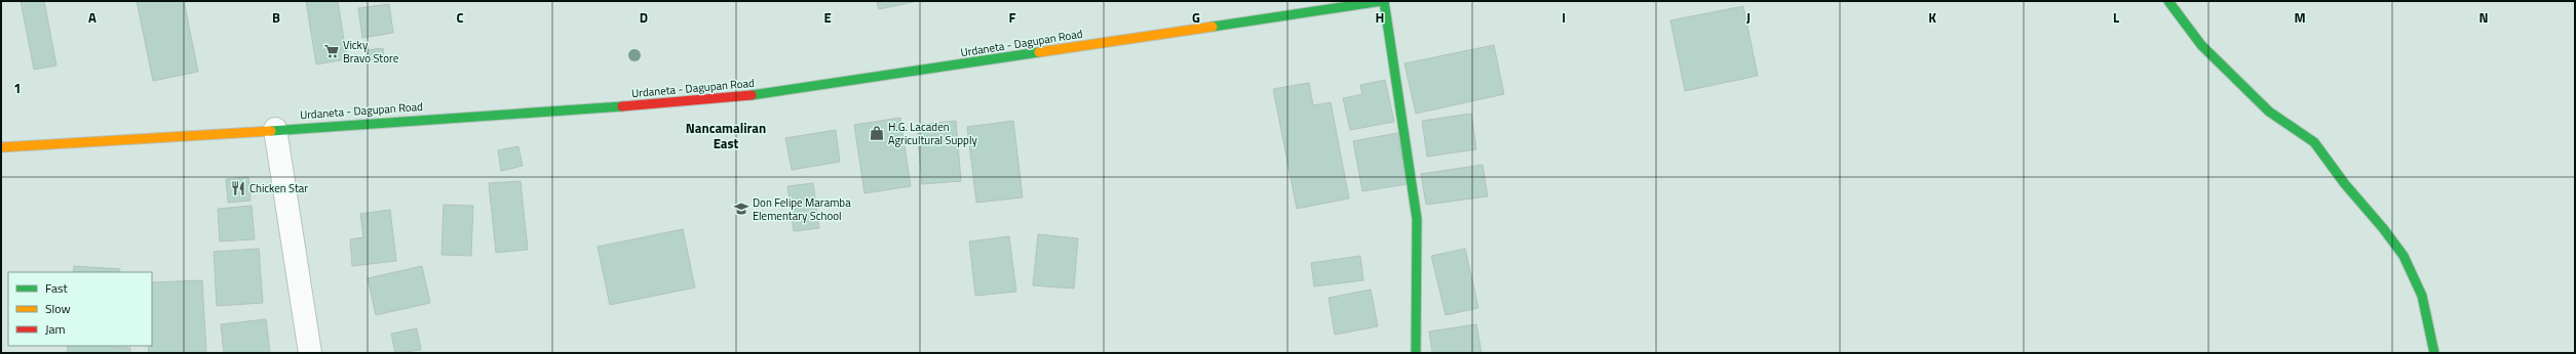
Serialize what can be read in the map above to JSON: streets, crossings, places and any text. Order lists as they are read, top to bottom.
{
  "streets": {
    "main road": ["Urdaneta - Dagupan Road"]
  },
  "districts": ["Nancamaliran East"],
  "places": {
    "supermarket": ["Vicky Bravo Store"],
    "shop": ["H.G. Lacaden Agricultural Supply"],
    "restaurant": ["Chicken Star"],
    "school or university": ["Don Felipe Maramba Elementary School"]
  },
  "legend": ["Fast", "Slow", "Jam"],
  "grid": {
    "columns": [
      "A",
      "B",
      "C",
      "D",
      "E",
      "F",
      "G",
      "H",
      "I",
      "J",
      "K",
      "L",
      "M",
      "N"
    ],
    "rows": ["1"]
  }
}
